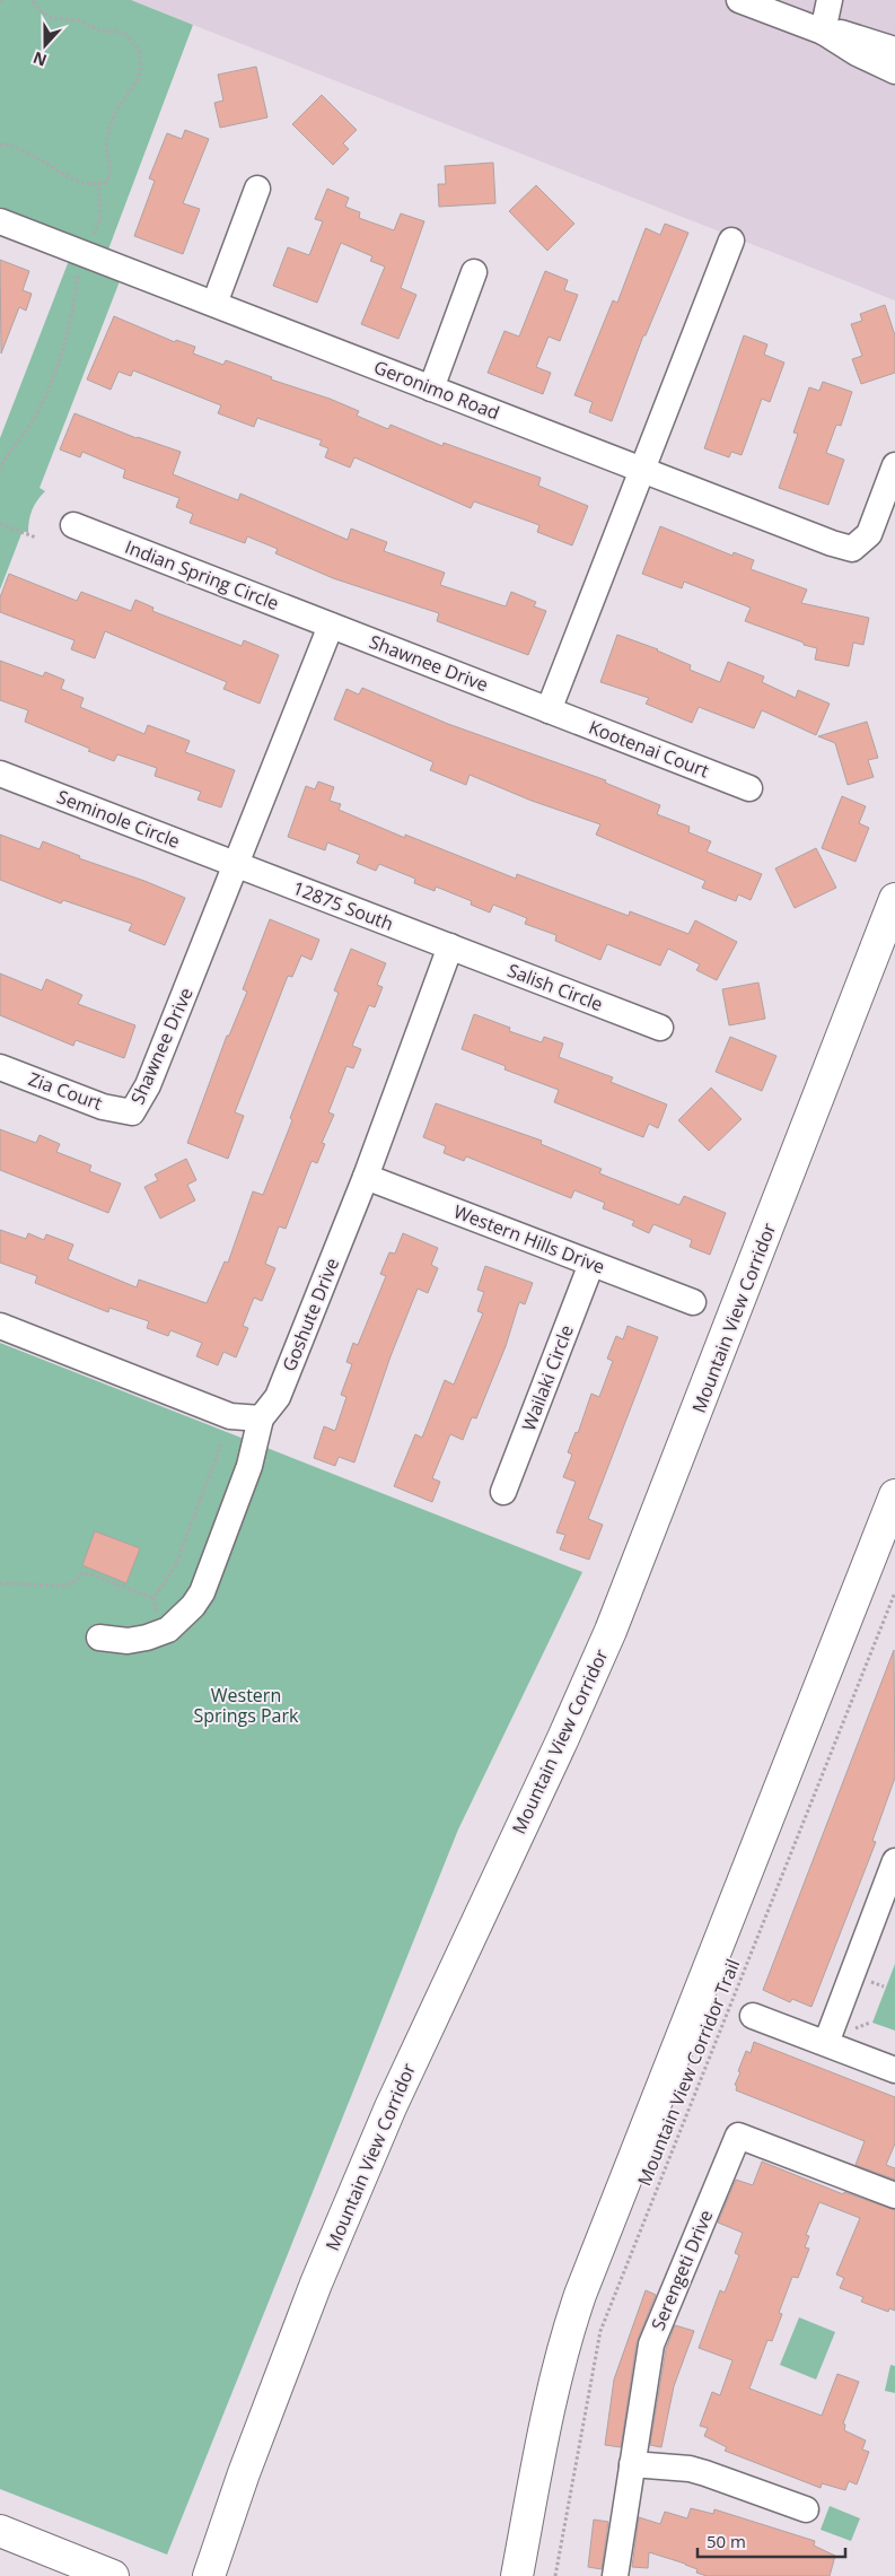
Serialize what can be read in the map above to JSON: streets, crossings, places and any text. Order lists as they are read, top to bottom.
{
  "streets": {
    "main road": ["Mountain View Corridor"],
    "street": [
      "Geronimo Road",
      "Indian Spring Circle",
      "Shawnee Drive",
      "Kootenai Court",
      "Seminole Circle",
      "12875 South",
      "Salish Circle",
      "Zia Court",
      "Western Hills Drive",
      "Goshute Drive",
      "Wailaki Circle",
      "Serengeti Drive"
    ],
    "path": ["Mountain View Corridor Trail"]
  },
  "crossings": [
    ["Indian Spring Circle", "Shawnee Drive"],
    ["Shawnee Drive", "Kootenai Court"],
    ["Shawnee Drive", "Seminole Circle"],
    ["Shawnee Drive", "12875 South"],
    ["Shawnee Drive", "Zia Court"],
    ["Seminole Circle", "12875 South"],
    ["12875 South", "Salish Circle"],
    ["12875 South", "Goshute Drive"],
    ["Salish Circle", "Goshute Drive"],
    ["Western Hills Drive", "Goshute Drive"],
    ["Western Hills Drive", "Wailaki Circle"]
  ],
  "parks": ["Western Springs Park"],
  "scale_bar": "50 m",
  "north": "bottom"
}
